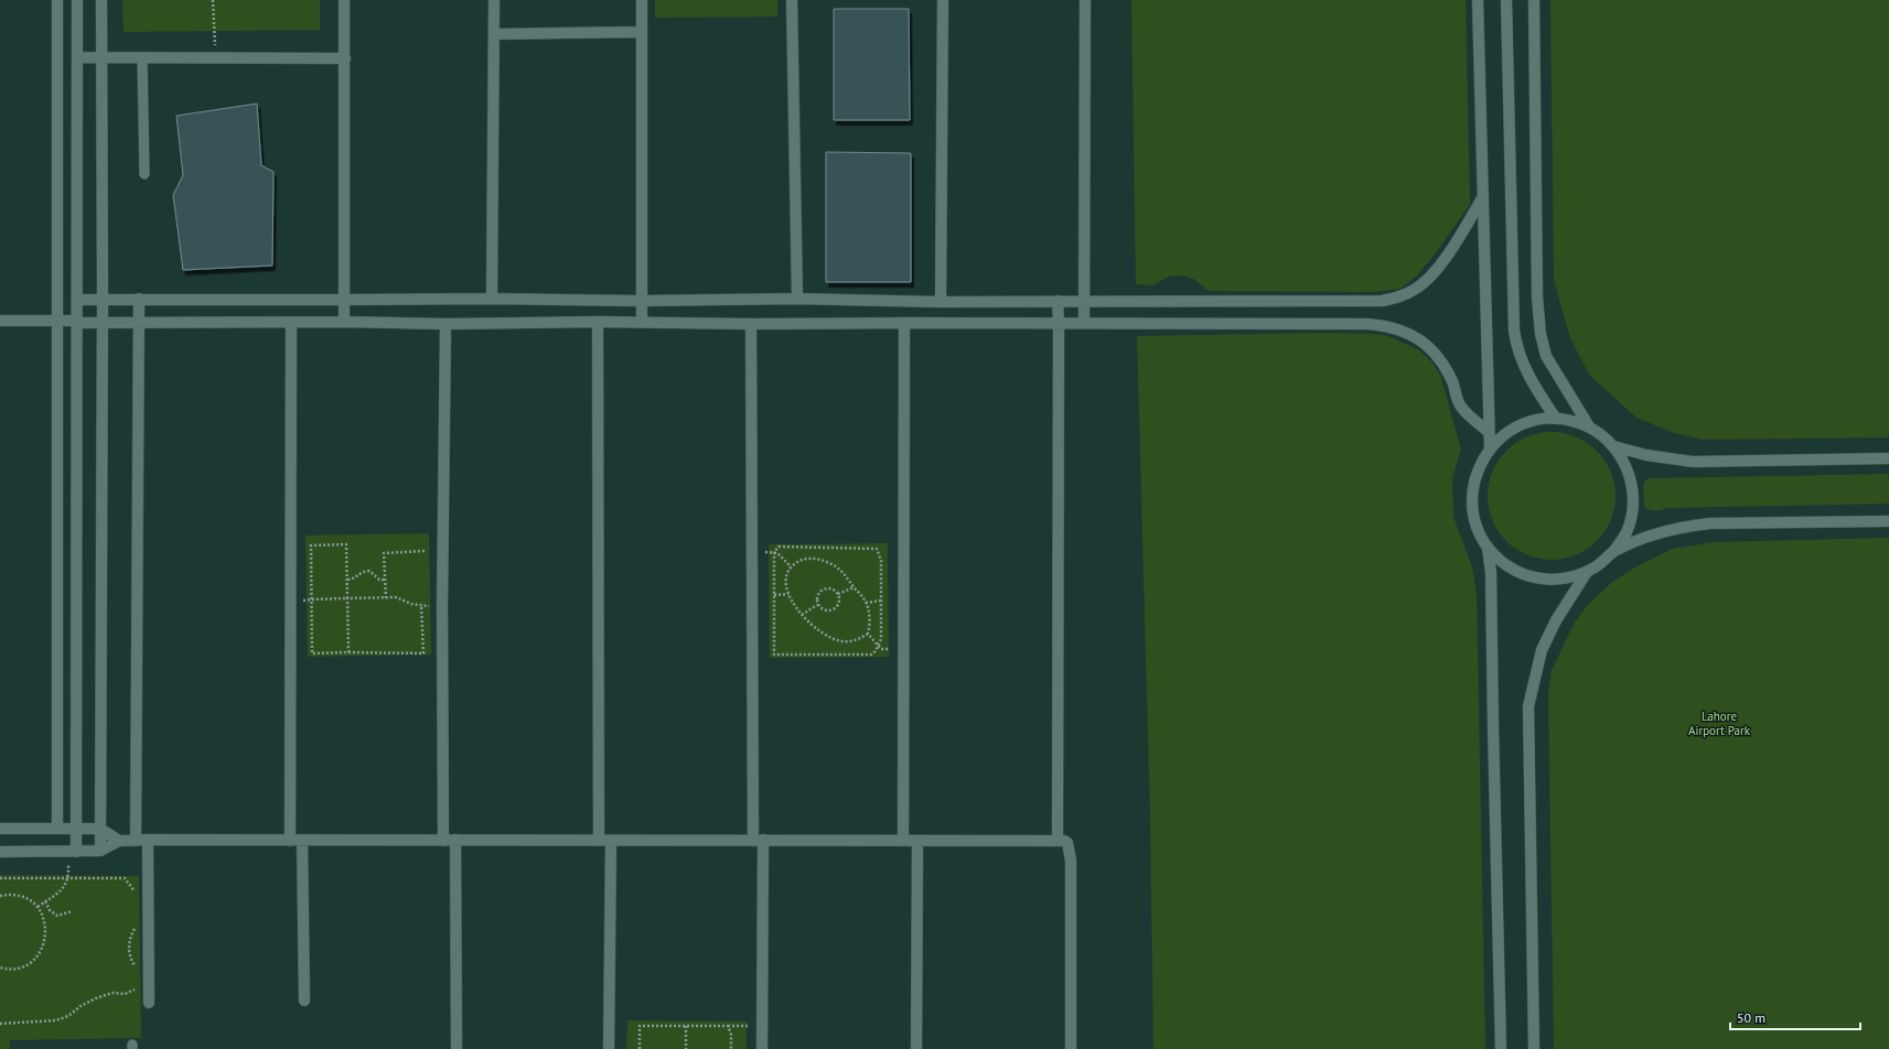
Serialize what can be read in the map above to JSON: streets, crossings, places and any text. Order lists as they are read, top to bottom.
{
  "parks": ["Lahore Airport Park"],
  "scale_bar": "50 m"
}
